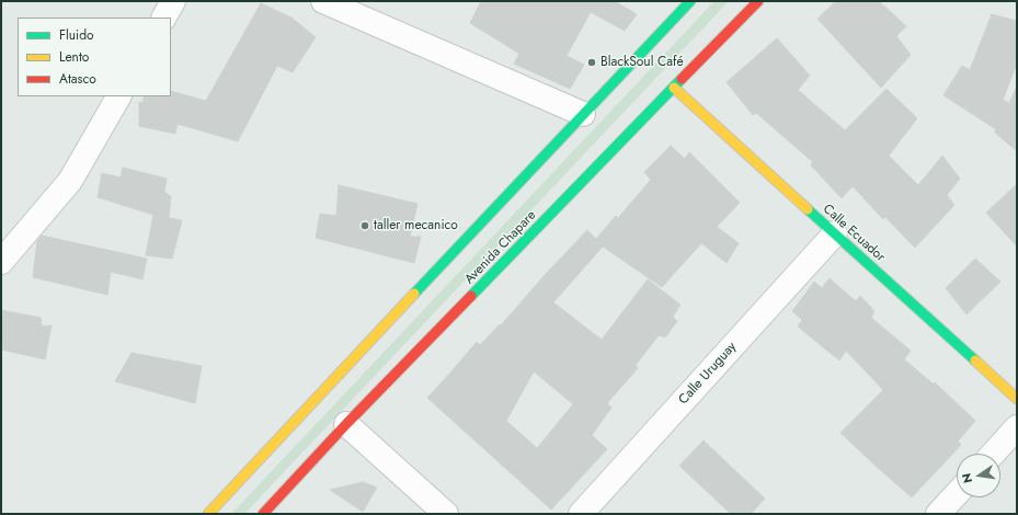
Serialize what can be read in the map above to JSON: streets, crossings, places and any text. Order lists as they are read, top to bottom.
{
  "streets": {
    "main road": ["Calle Ecuador", "Avenida Chapare"],
    "street": ["Calle Uruguay"]
  },
  "crossings": [
    ["Calle Ecuador", "Avenida Chapare"],
    ["Calle Ecuador", "Calle Uruguay"]
  ],
  "places": ["BlackSoul Café", "taller mecanico"],
  "legend": ["Fluido", "Lento", "Atasco"],
  "north": "left"
}
